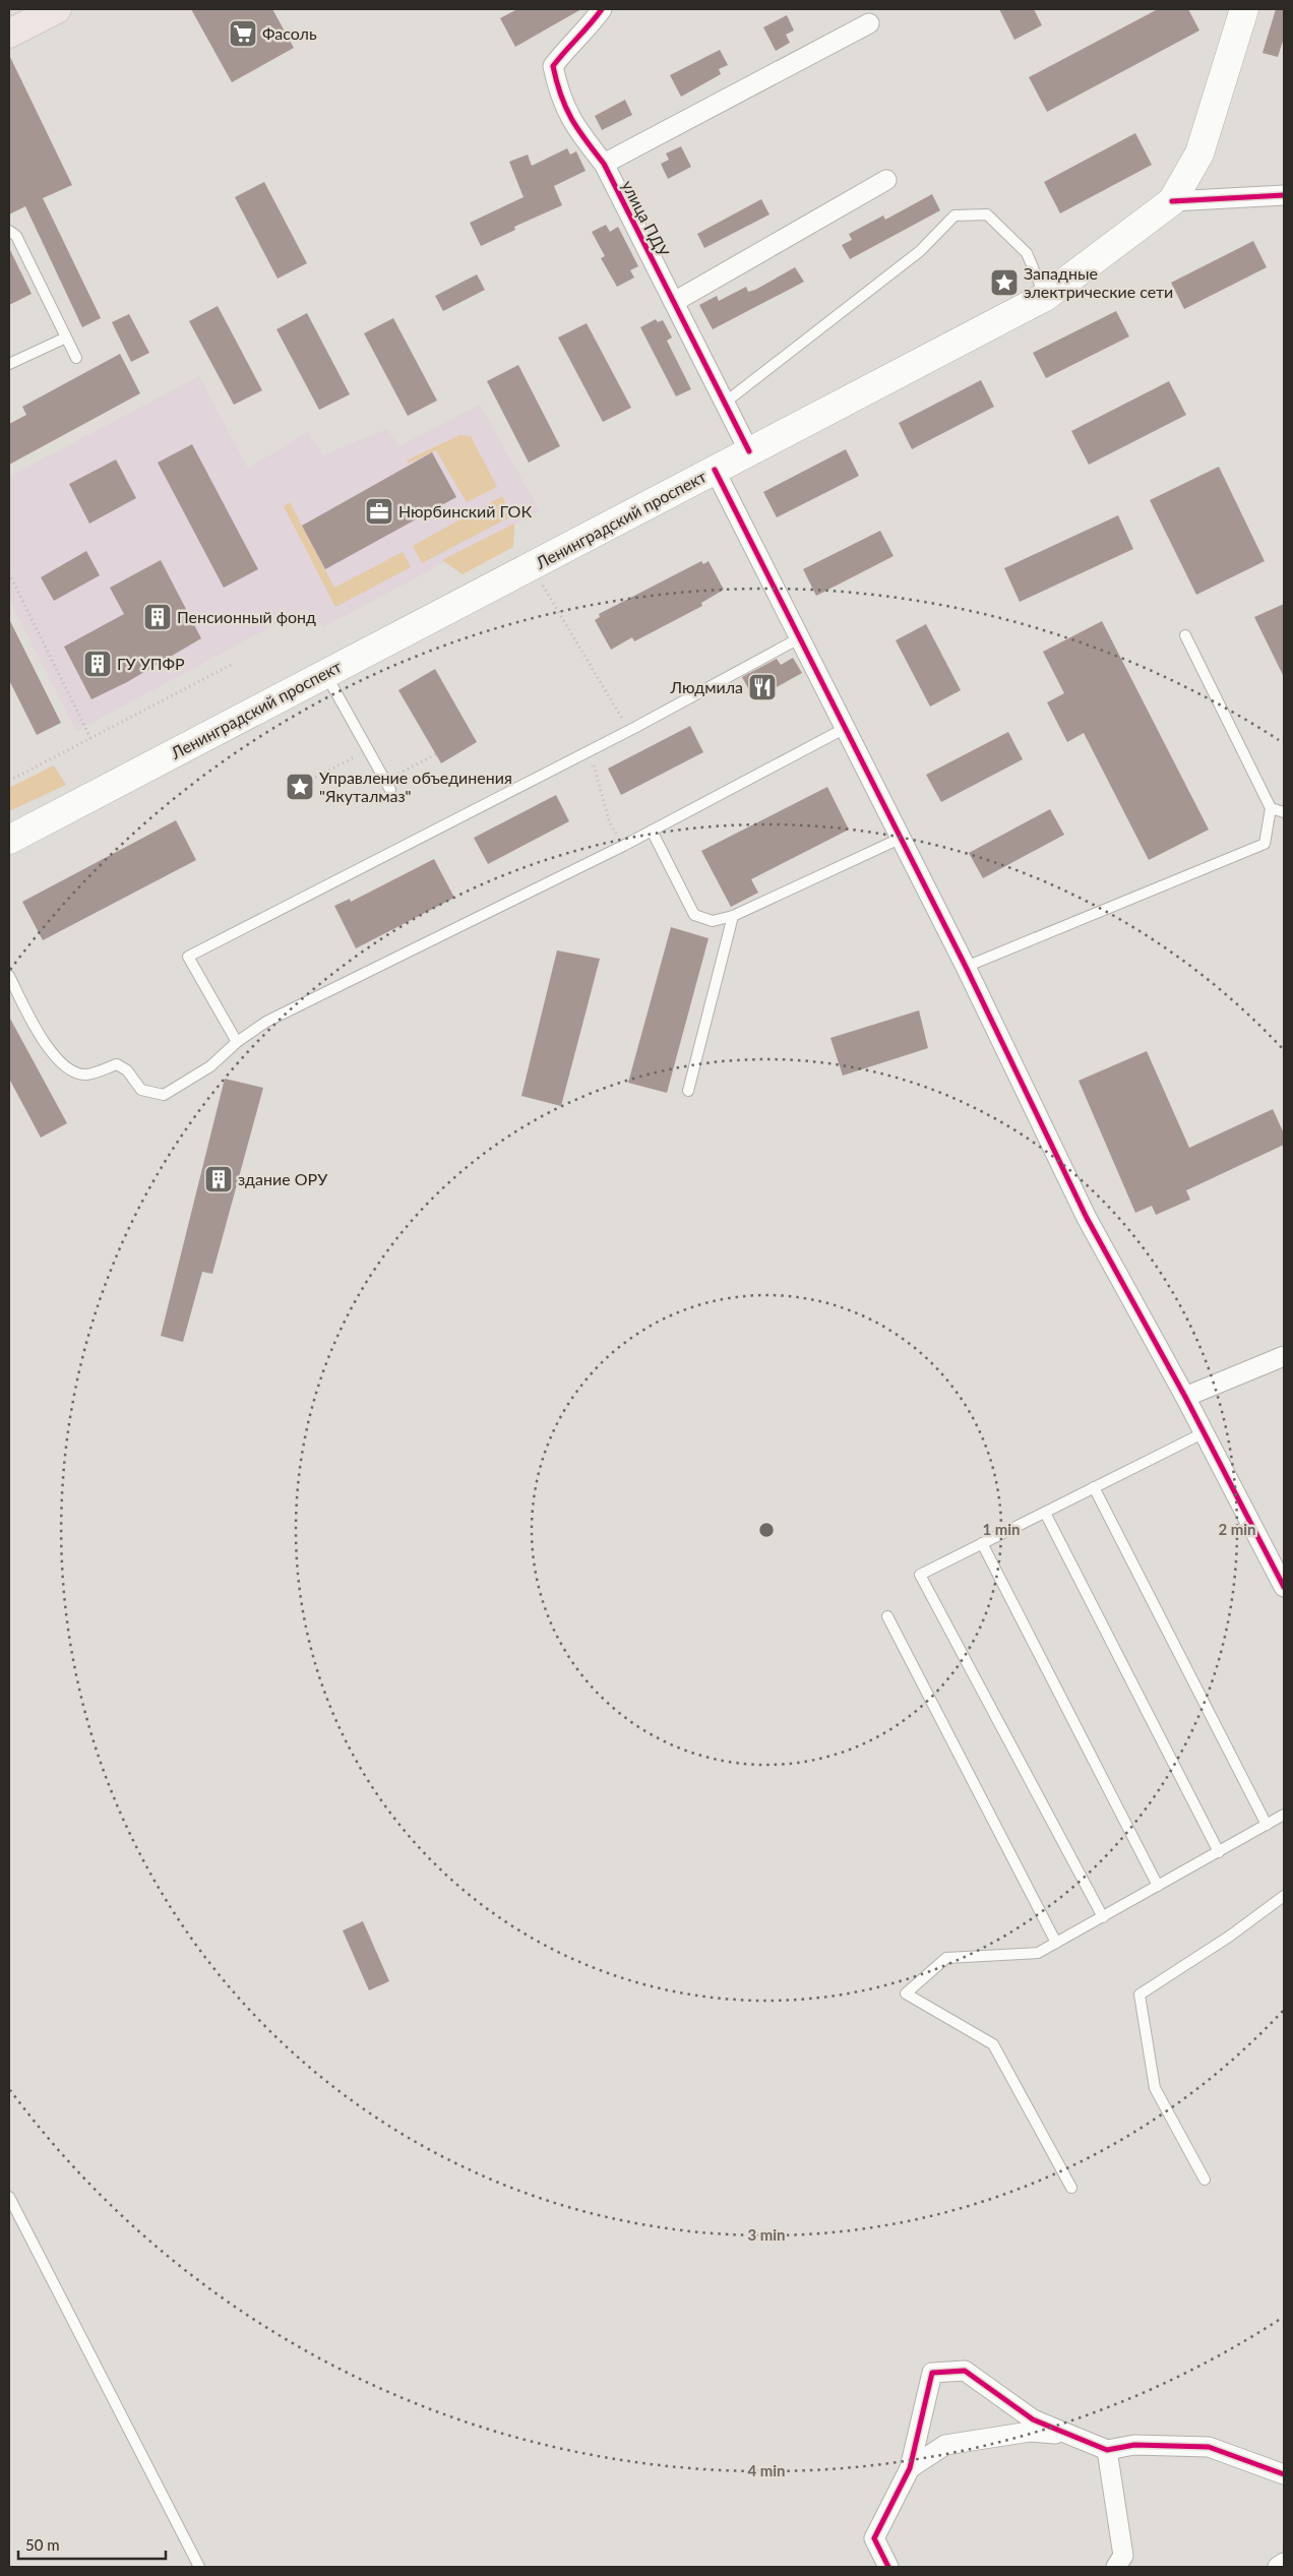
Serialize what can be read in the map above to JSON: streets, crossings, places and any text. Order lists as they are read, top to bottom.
{
  "streets": {
    "main road": ["Ленинградский проспект"],
    "street": ["улица ПДУ"]
  },
  "crossings": [
    ["улица ПДУ", "Ленинградский проспект"]
  ],
  "places": {
    "supermarket": ["Фасоль"],
    "place": ["Западные электрические сети", "Управление объединения \"Якуталмаз\""],
    "office": ["Нюрбинский ГОК"],
    "building": ["Пенсионный фонд", "ГУ УПФР", "здание ОРУ"],
    "restaurant": ["Людмила"]
  },
  "scale_bar": "50 m",
  "rings": [
    "1 min",
    "2 min",
    "3 min",
    "4 min"
  ]
}
